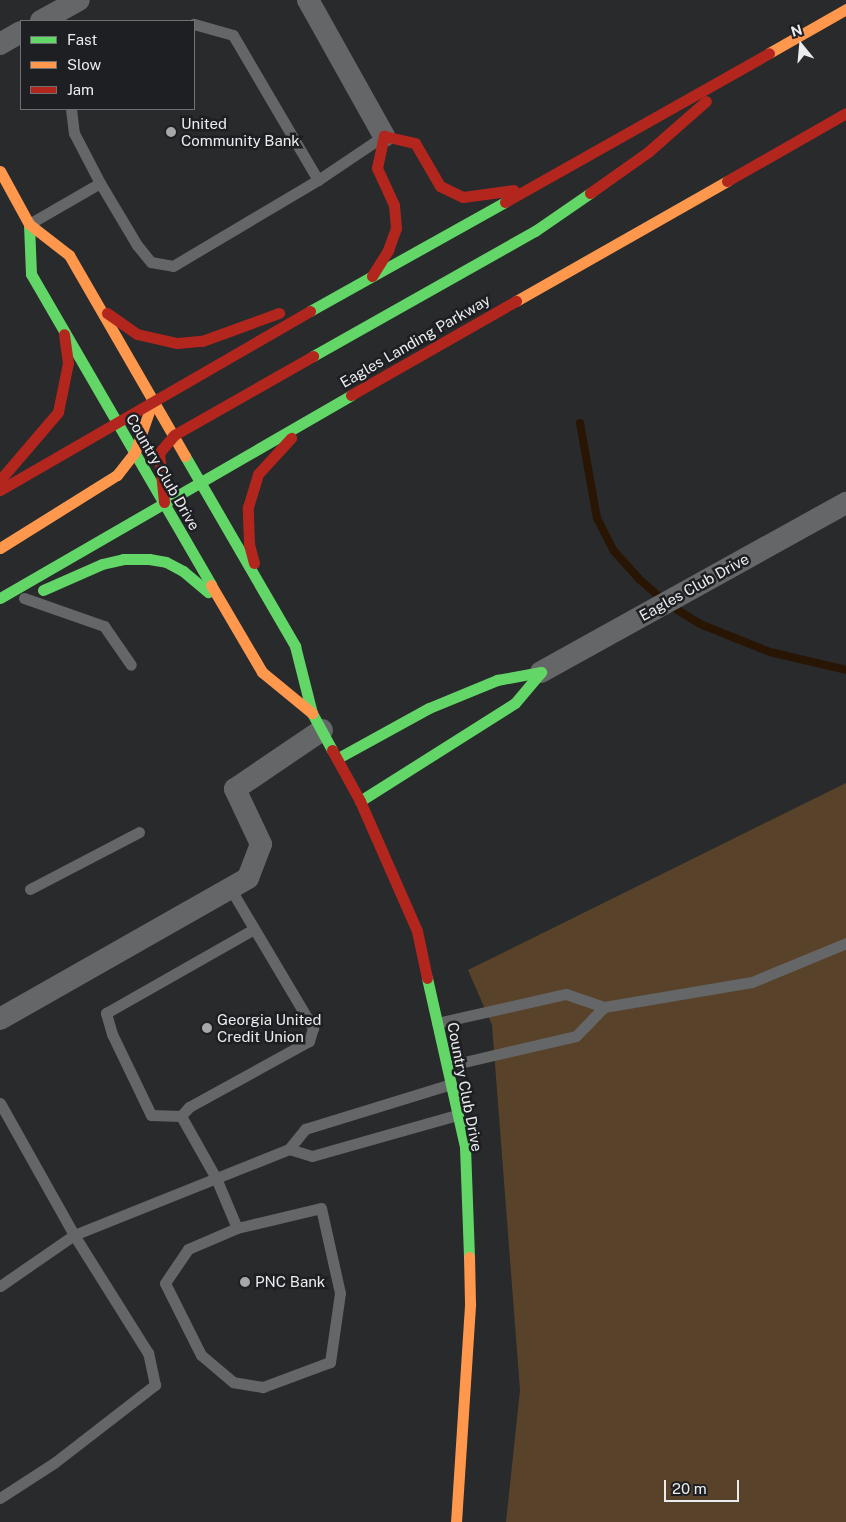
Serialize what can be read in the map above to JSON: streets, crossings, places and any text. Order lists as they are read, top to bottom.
{
  "streets": {
    "main road": ["Eagles Landing Parkway", "Country Club Drive"],
    "street": ["Eagles Club Drive"]
  },
  "crossings": [
    ["Eagles Landing Parkway", "Country Club Drive"]
  ],
  "places": ["United Community Bank", "Georgia United Credit Union", "PNC Bank"],
  "legend": ["Fast", "Slow", "Jam"],
  "scale_bar": "20 m",
  "north": "top"
}
